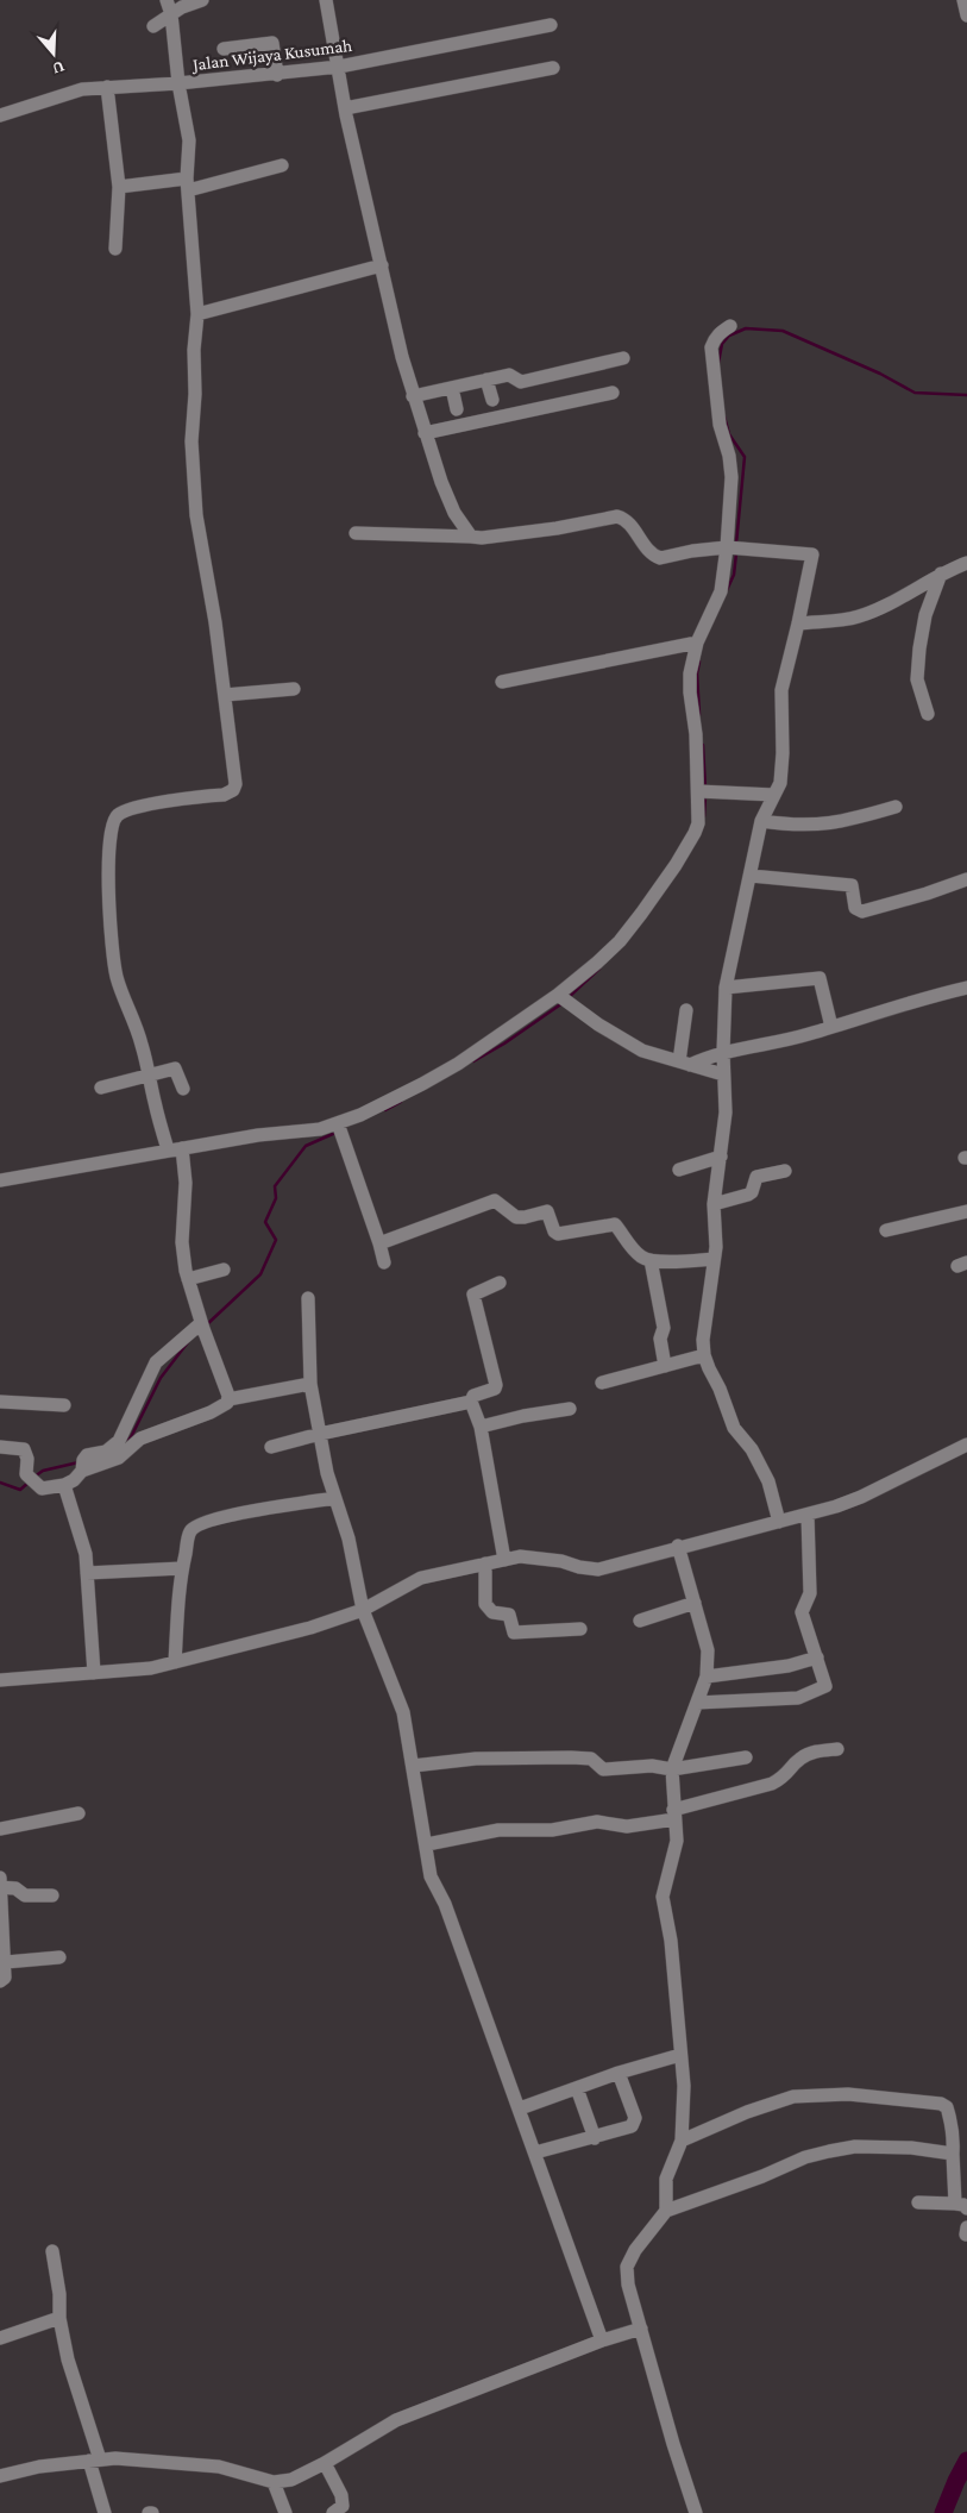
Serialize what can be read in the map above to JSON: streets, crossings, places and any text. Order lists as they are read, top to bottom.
{
  "streets": {
    "street": ["Jalan Wijaya Kusumah"]
  },
  "north": "bottom"
}
